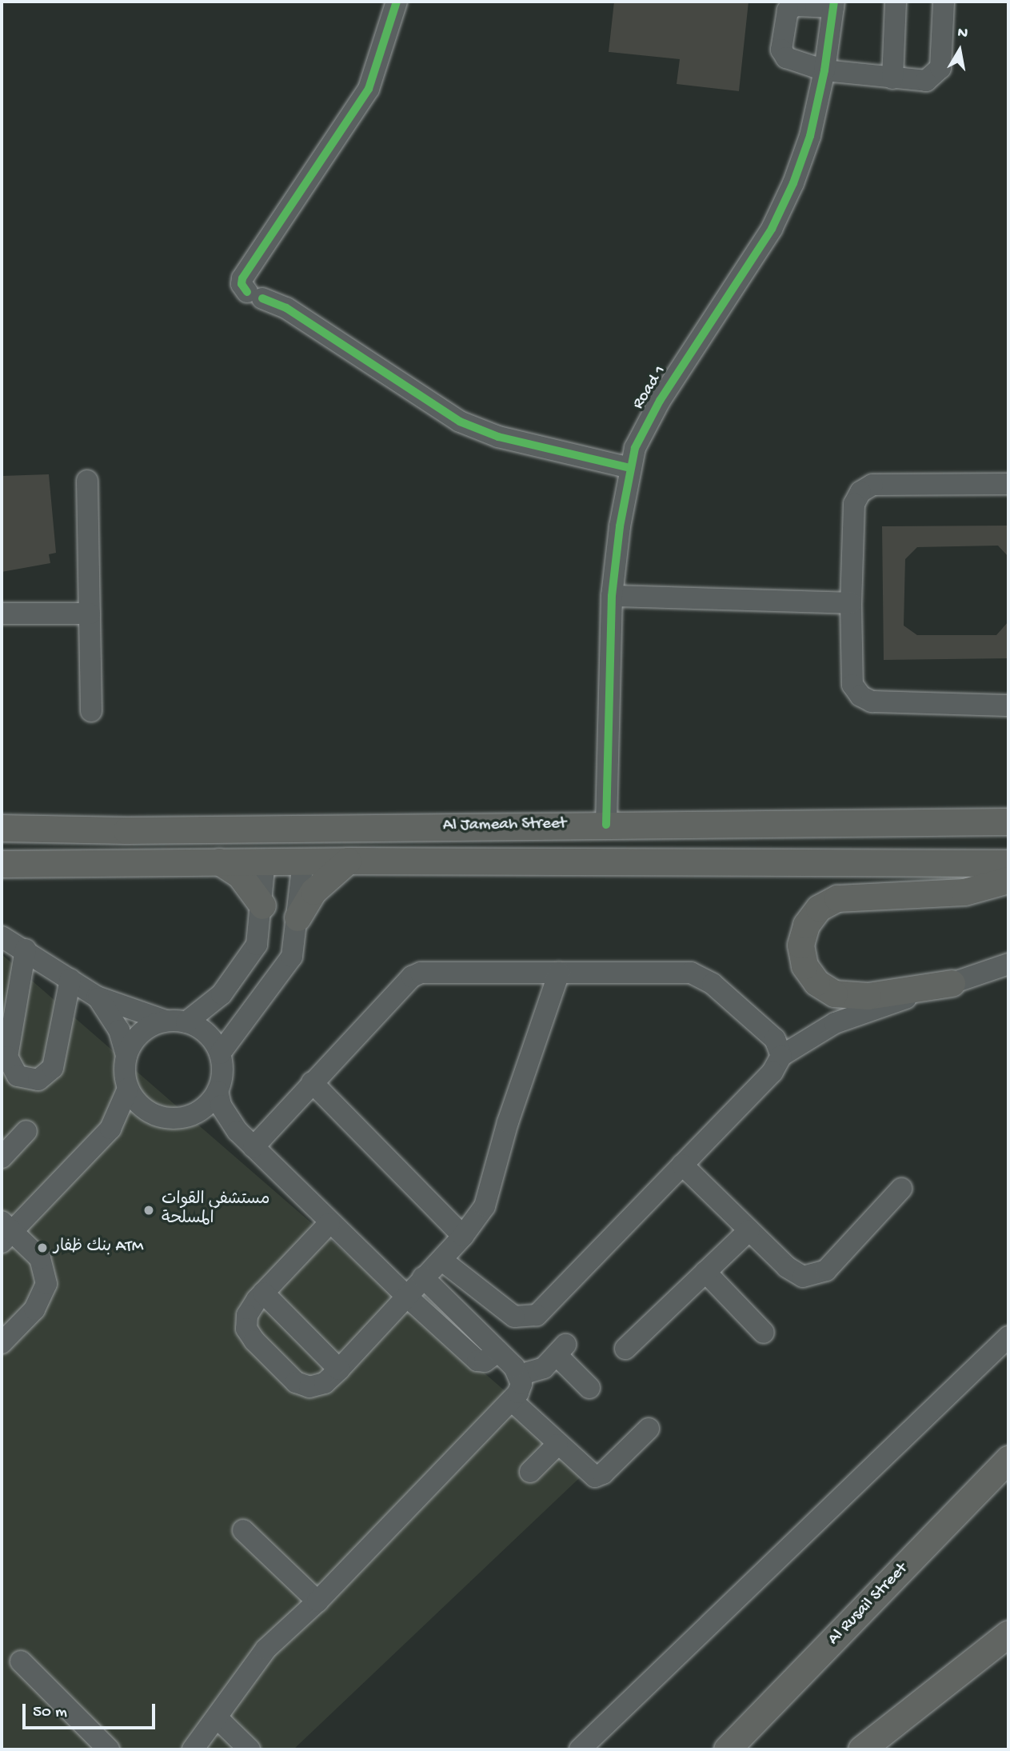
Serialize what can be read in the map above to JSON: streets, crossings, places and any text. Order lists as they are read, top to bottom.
{
  "streets": {
    "main road": ["Al Jameah Street", "Al Rusail Street"],
    "street": ["Road 1"]
  },
  "crossings": [
    ["Road 1", "Al Jameah Street"]
  ],
  "places": ["مستشفى القوات المسلحة", "بنك ظفار ATM"],
  "scale_bar": "50 m",
  "north": "top"
}
